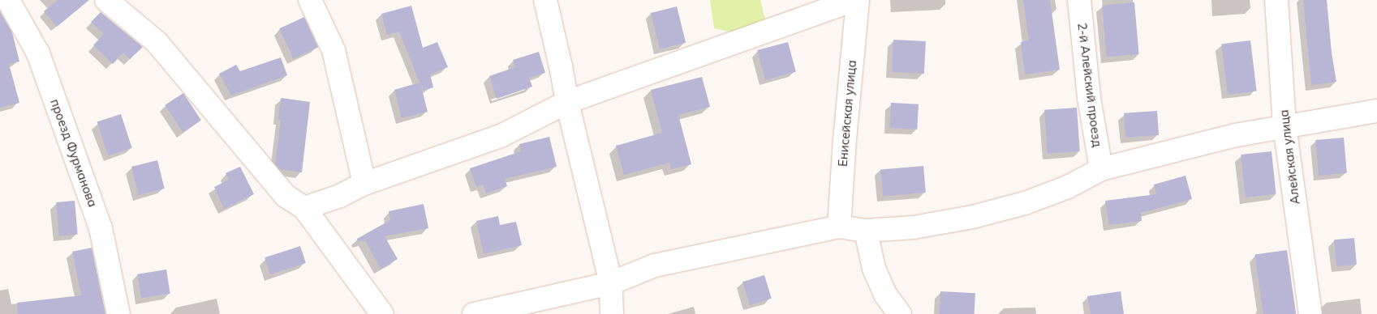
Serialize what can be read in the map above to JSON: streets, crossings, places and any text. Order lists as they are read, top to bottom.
{
  "streets": {
    "street": [
      "2-й Алейский проезд",
      "Енисейская улица",
      "проезд Фурманова",
      "Алейская улица"
    ]
  }
}
